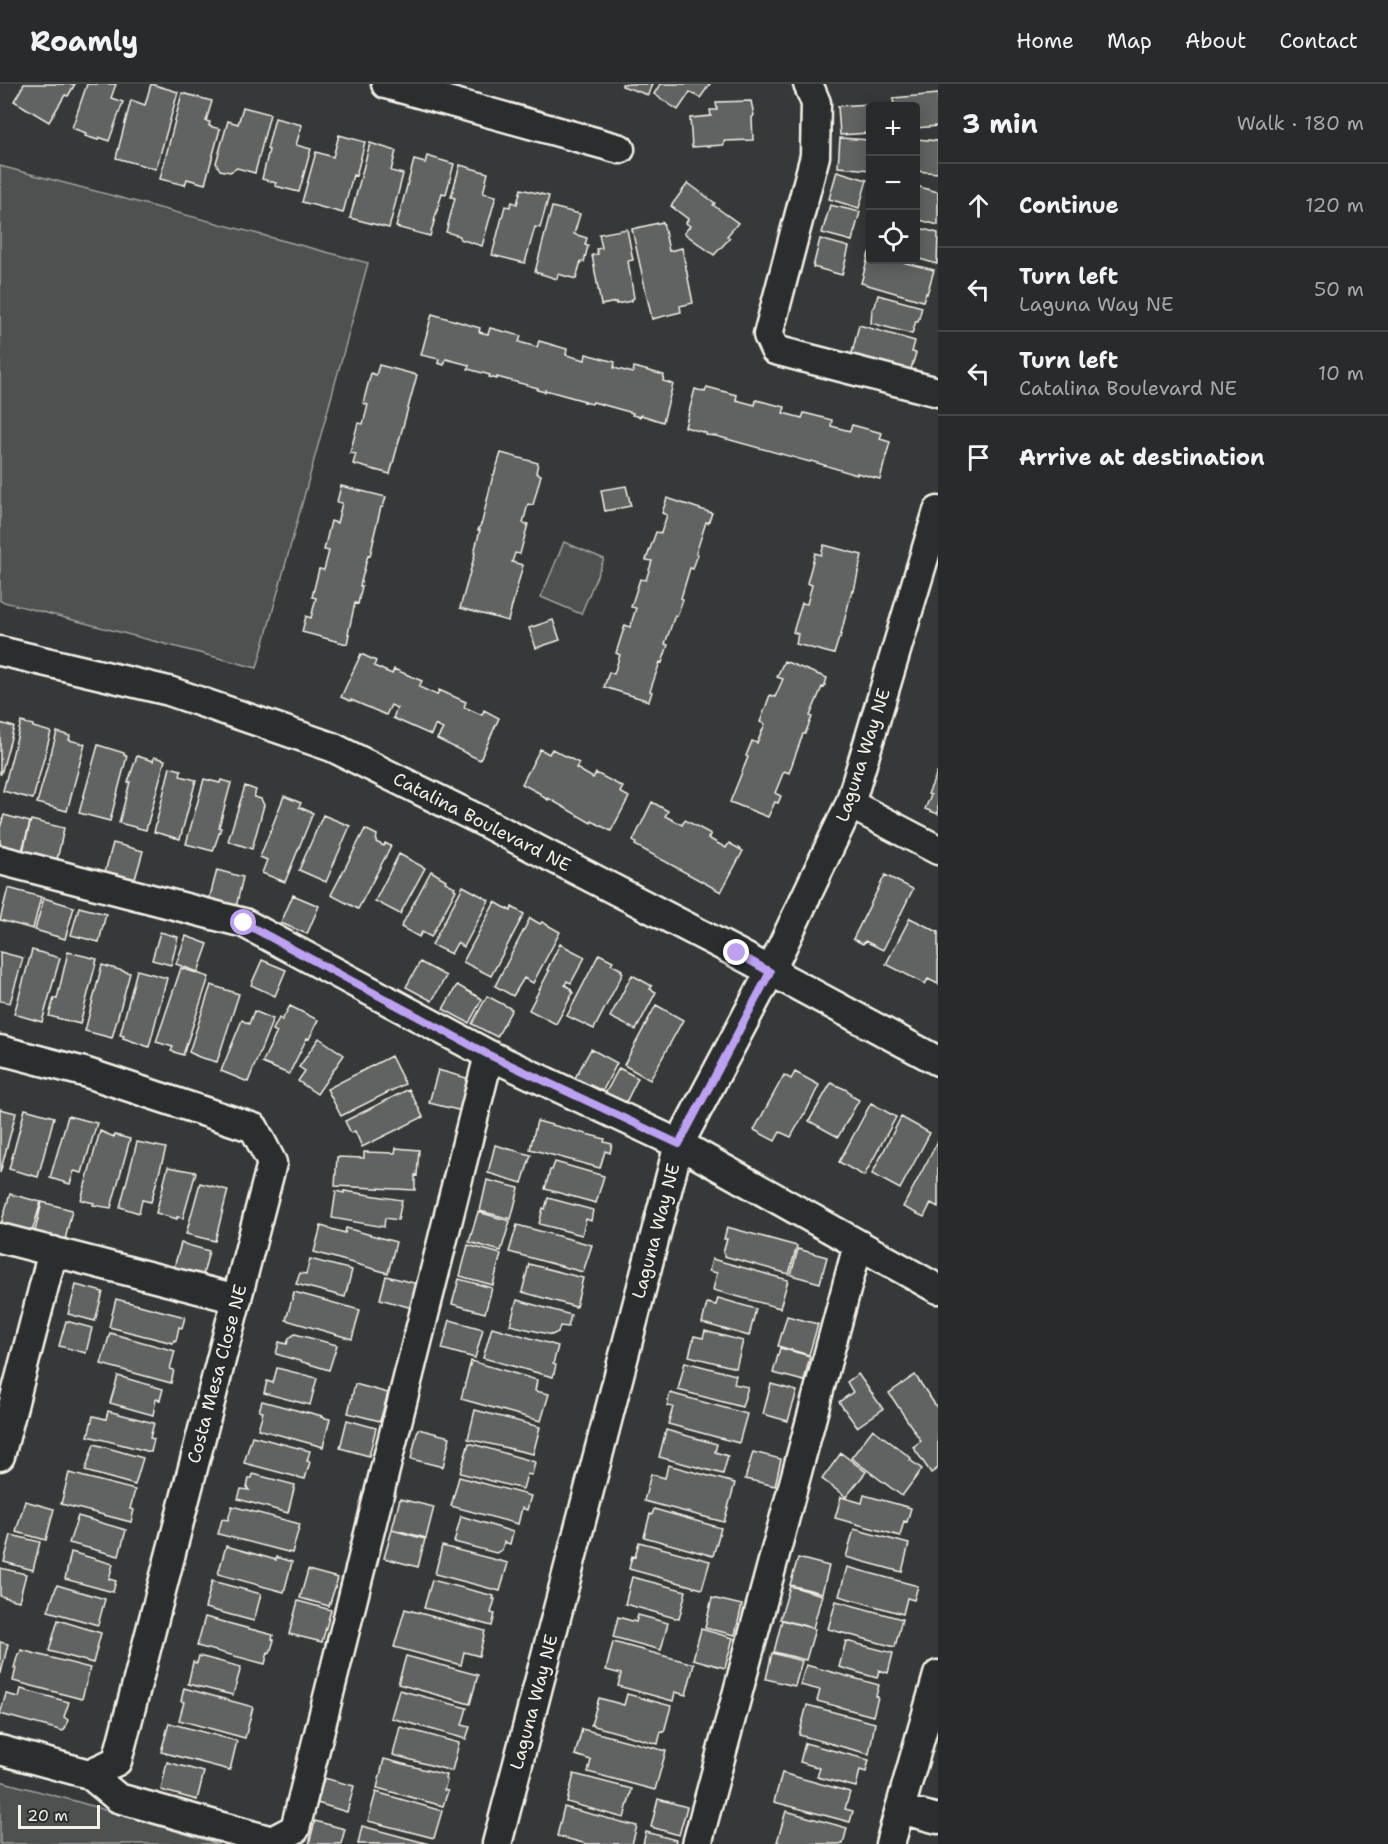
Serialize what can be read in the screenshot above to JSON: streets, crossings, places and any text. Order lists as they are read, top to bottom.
{
  "streets": {
    "street": ["Laguna Way NE", "Catalina Boulevard NE", "Costa Mesa Close NE"]
  },
  "crossings": [
    ["Laguna Way NE", "Catalina Boulevard NE"]
  ],
  "scale_bar": "20 m",
  "page": {
    "header": "Roamly",
    "nav": [
      "Home",
      "Map",
      "About",
      "Contact"
    ],
    "heading": ["3 min", "Walk · 180 m"],
    "map_buttons": ["+", "−"],
    "list": [
      ["Continue", "120 m"],
      ["Turn left", "Laguna Way NE", "50 m"],
      ["Turn left", "Catalina Boulevard NE", "10 m"],
      "Arrive at destination"
    ],
    "scale": "20 m"
  }
}
